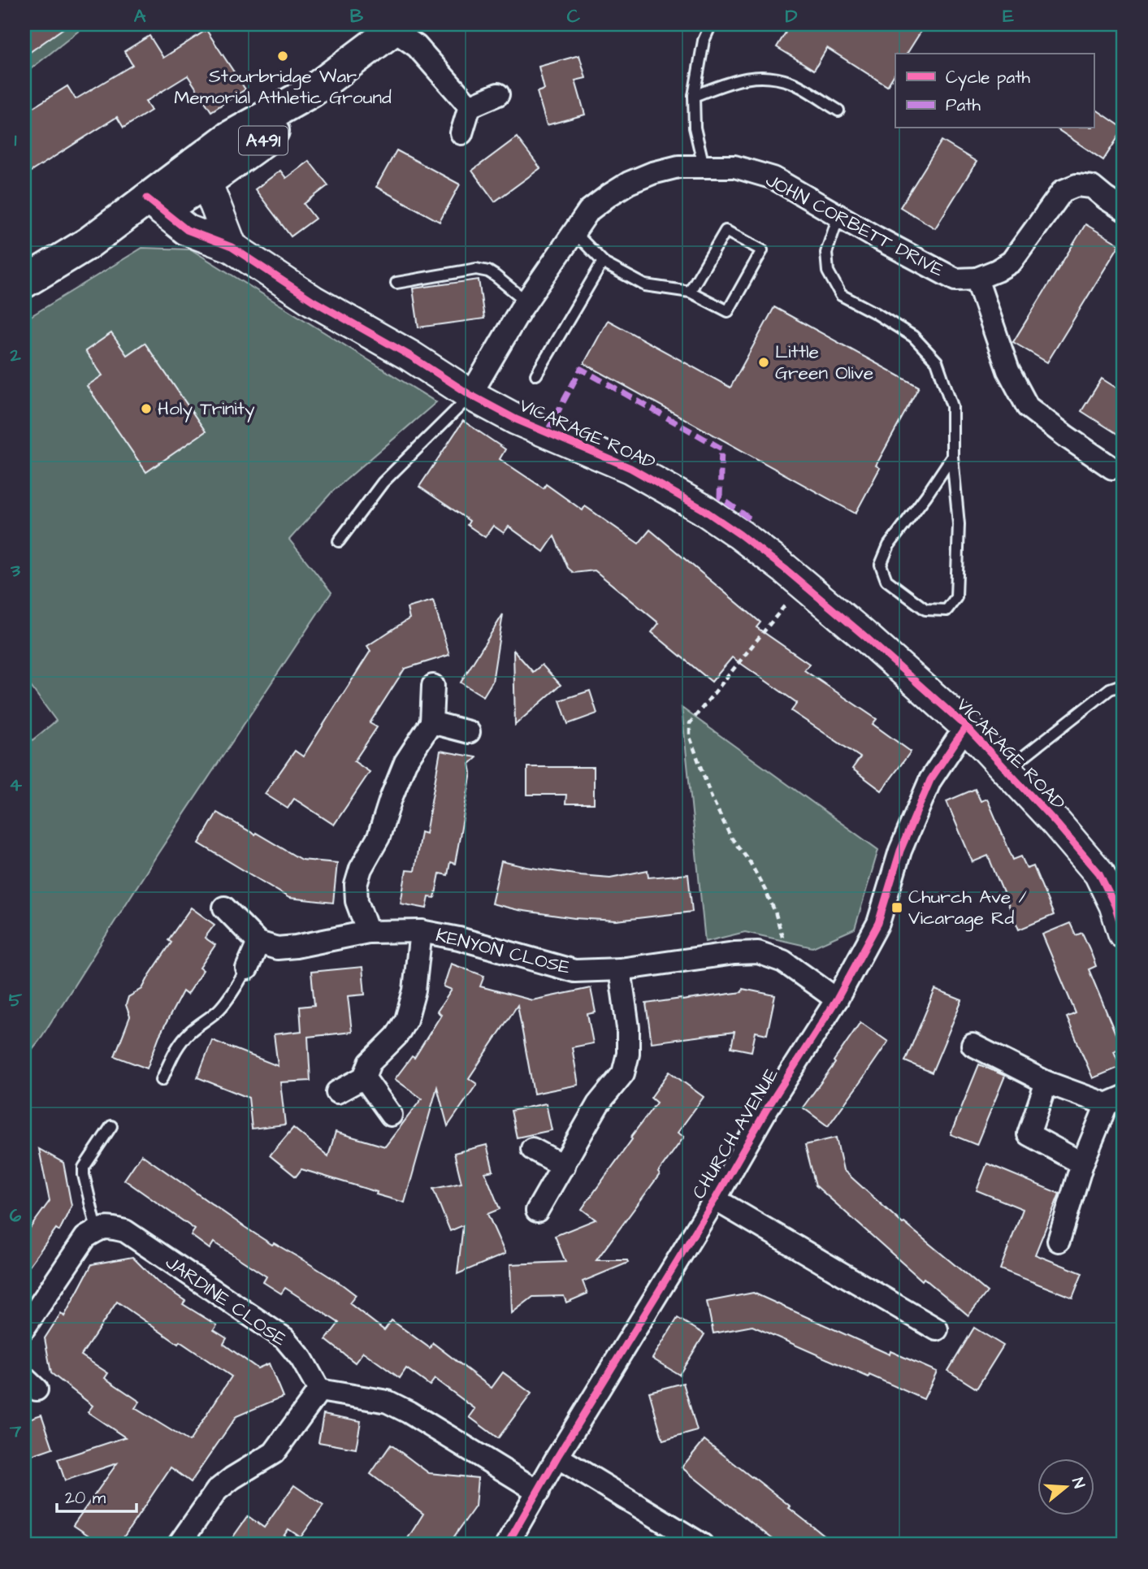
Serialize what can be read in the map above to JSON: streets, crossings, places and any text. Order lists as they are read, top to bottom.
{
  "streets": {
    "highway": ["A491"],
    "street": [
      "JOHN CORBETT DRIVE",
      "VICARAGE ROAD",
      "KENYON CLOSE",
      "CHURCH AVENUE",
      "JARDINE CLOSE"
    ]
  },
  "crossings": [
    ["A491", "VICARAGE ROAD"],
    ["JOHN CORBETT DRIVE", "VICARAGE ROAD"],
    ["VICARAGE ROAD", "CHURCH AVENUE"],
    ["KENYON CLOSE", "CHURCH AVENUE"]
  ],
  "places": {
    "other": ["Stourbridge War Memorial Athletic Ground", "Little Green Olive", "Holy Trinity"],
    "transit": ["Church Ave / Vicarage Rd"]
  },
  "legend": ["Cycle path", "Path"],
  "scale_bar": "20 m",
  "north": "right",
  "grid": {
    "columns": [
      "A",
      "B",
      "C",
      "D",
      "E"
    ],
    "rows": [
      "1",
      "2",
      "3",
      "4",
      "5",
      "6",
      "7"
    ]
  }
}
